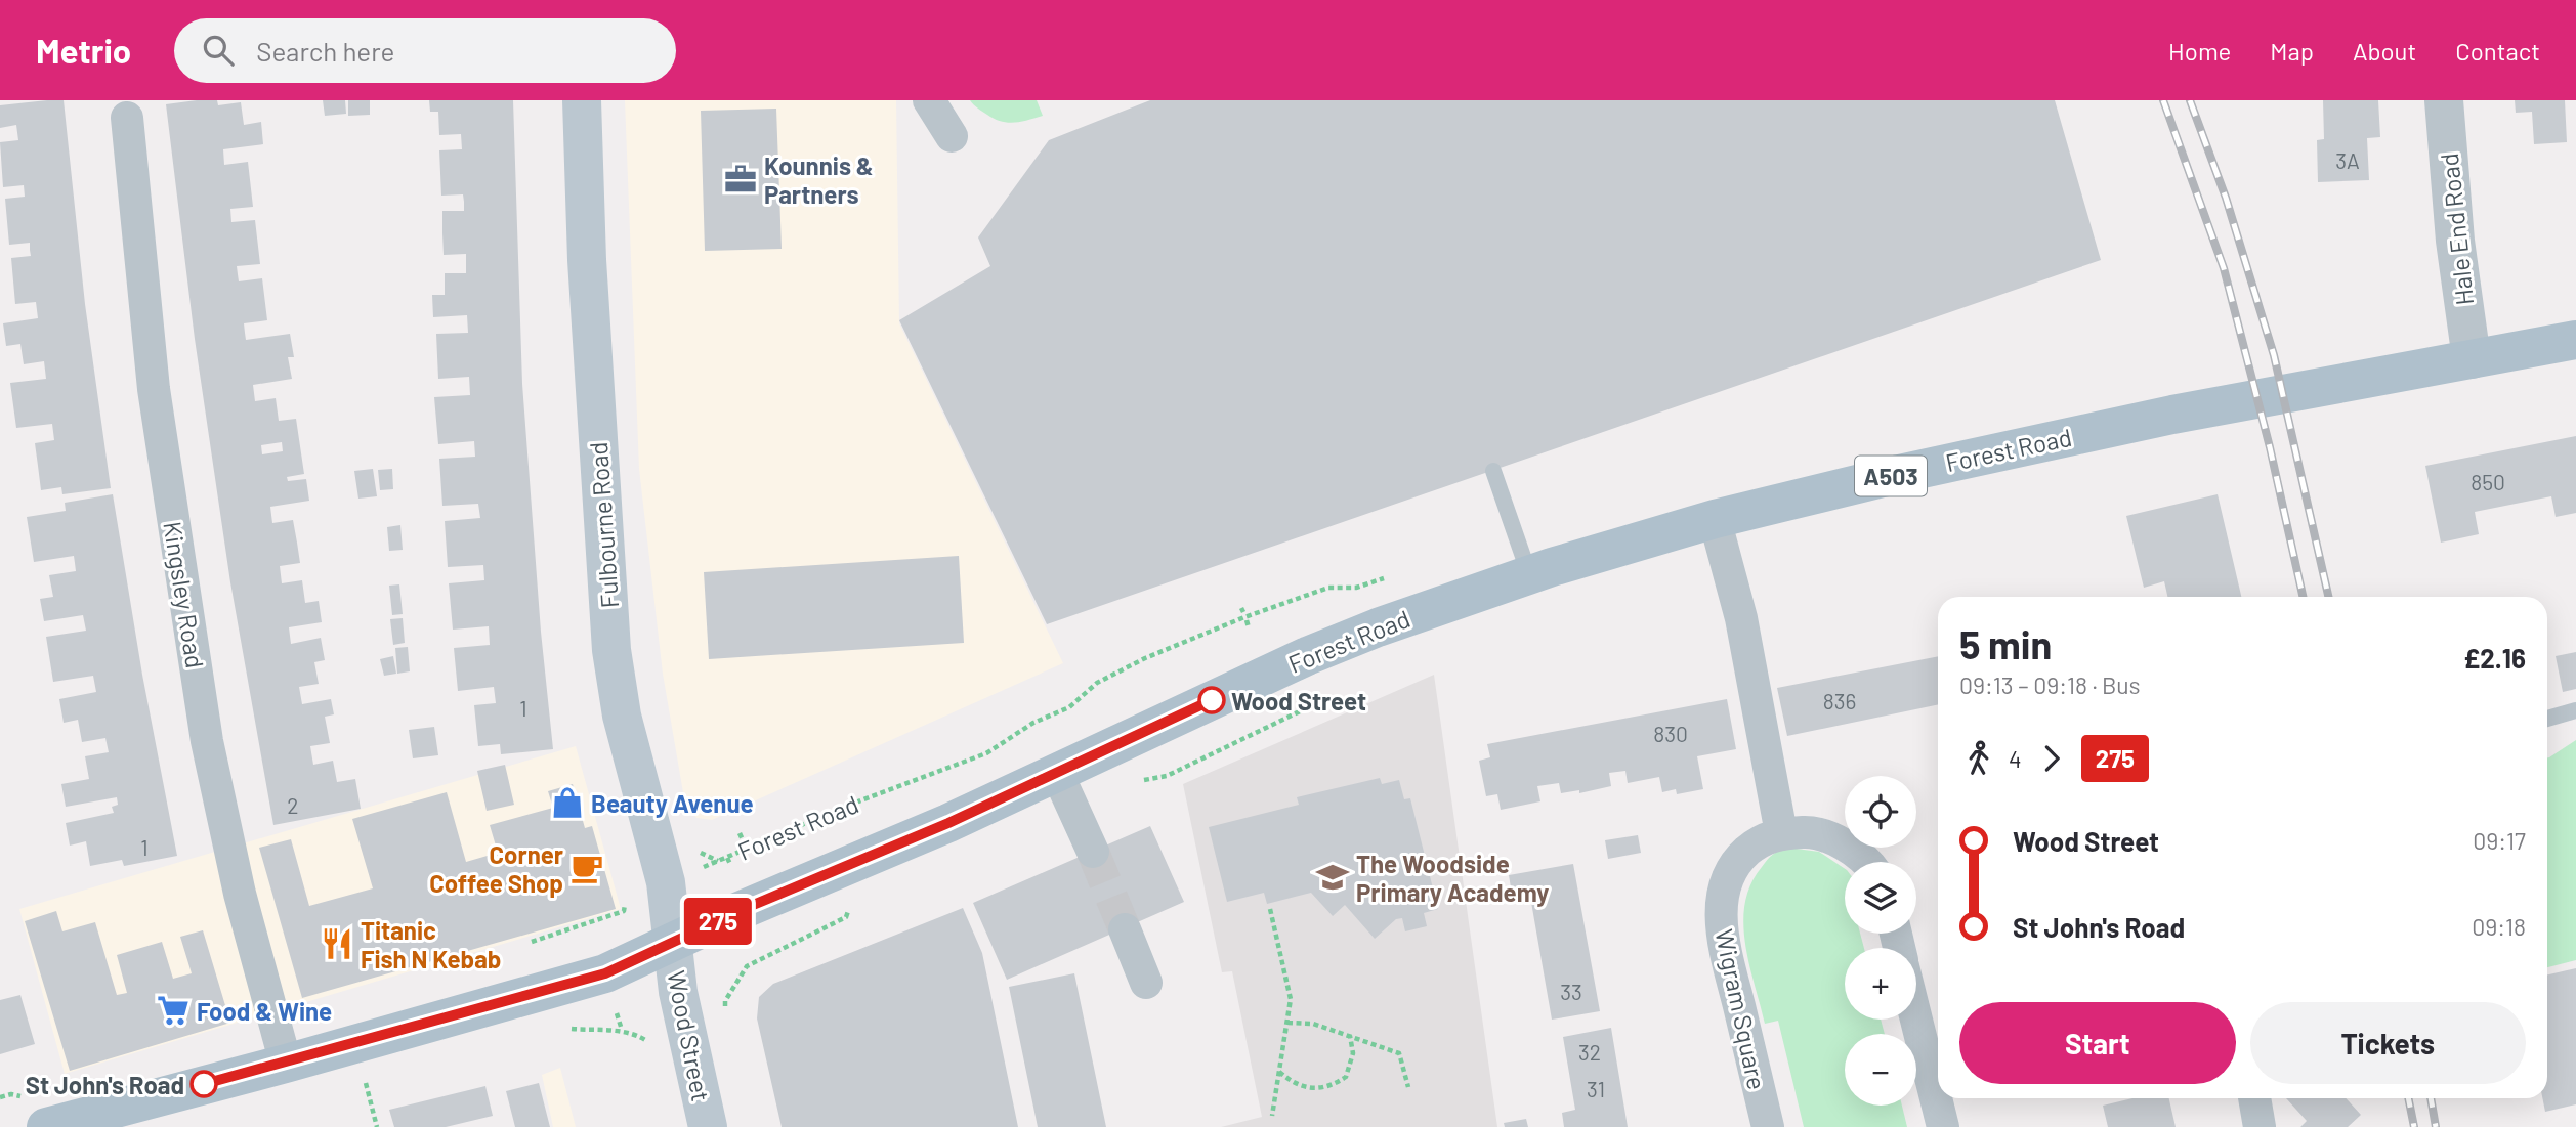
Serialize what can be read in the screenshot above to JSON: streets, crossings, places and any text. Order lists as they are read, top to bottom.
{
  "streets": {
    "main road": [
      "Forest Road",
      "A503",
      "Fulbourne Road",
      "Wood Street"
    ],
    "street": ["Hale End Road", "Kingsley Road", "Wigram Square"]
  },
  "crossings": [
    ["Hale End Road", "Forest Road"],
    ["Forest Road", "Fulbourne Road"],
    ["Forest Road", "Kingsley Road"],
    ["Forest Road", "Wood Street"],
    ["Fulbourne Road", "Wood Street"]
  ],
  "places": {
    "office": ["Kounnis & Partners"],
    "other": ["Wood Street", "St John's Road"],
    "shop": ["Beauty Avenue"],
    "cafe": ["Corner Coffee Shop"],
    "school or university": ["The Woodside Primary Academy"],
    "restaurant": ["Titanic Fish N Kebab"],
    "supermarket": ["Food & Wine"]
  },
  "lines": ["bus line 275"],
  "house_numbers": [
    "3A",
    "850",
    "836",
    "1",
    "830",
    "2",
    "1",
    "33",
    "32",
    "31"
  ],
  "page": {
    "header": "Metrio",
    "search": "Search here",
    "nav": [
      "Home",
      "Map",
      "About",
      "Contact"
    ],
    "on_map": "275",
    "heading": ["5 min", "09:13 – 09:18 · Bus", "£2.16"],
    "legs": ["4", "275"],
    "map_buttons": ["+", "−"],
    "list": [
      {
        "name": "Wood Street",
        "value": "09:17"
      },
      {
        "name": "St John's Road",
        "value": "09:18"
      }
    ],
    "buttons": ["Start", "Tickets"]
  }
}
